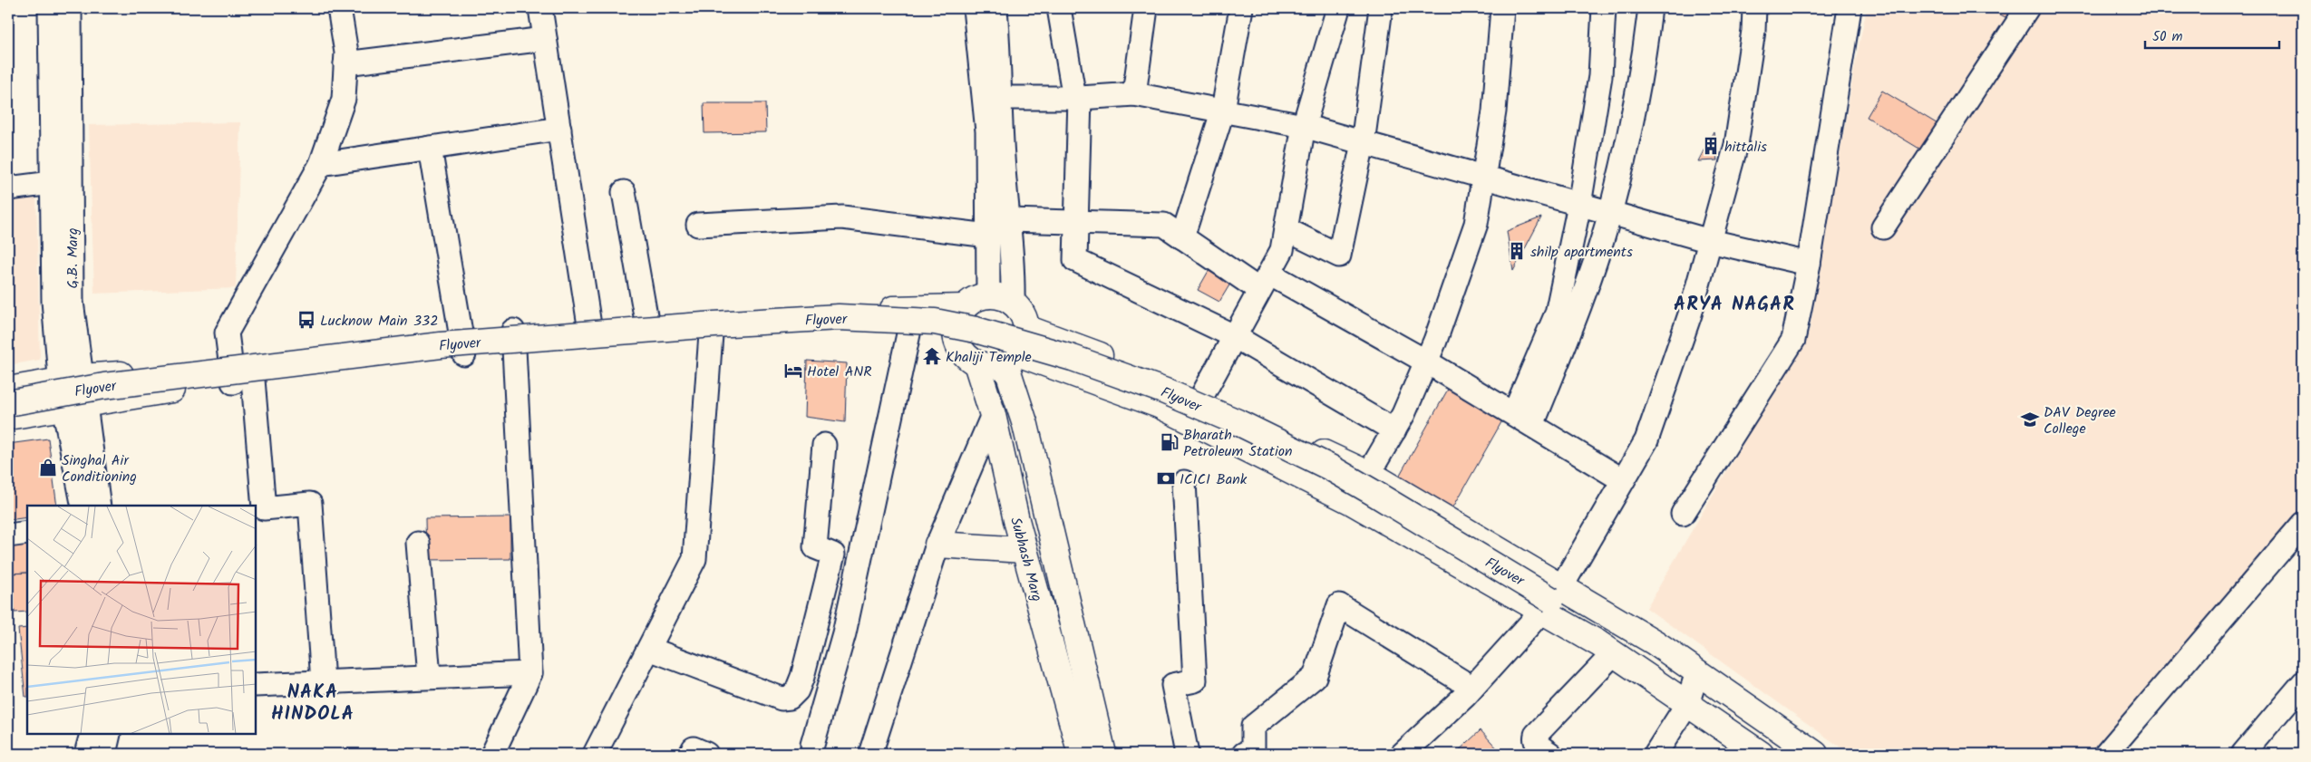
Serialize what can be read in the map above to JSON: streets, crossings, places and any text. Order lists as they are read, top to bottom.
{
  "streets": {
    "main road": ["Flyover", "Subhash Marg"]
  },
  "districts": ["ARYA NAGAR", "NAKA HINDOLA"],
  "places": {
    "building": ["hittalis", "shilp apartments"],
    "bus stop": ["Lucknow Main 332"],
    "temple": ["Khaliji Temple"],
    "hotel": ["Hotel ANR"],
    "school or university": ["DAV Degree College"],
    "fuel station": ["Bharath Petroleum Station"],
    "shop": ["Singhal Air Conditioning"],
    "bank": ["ICICI Bank"]
  },
  "scale_bar": "50 m"
}
